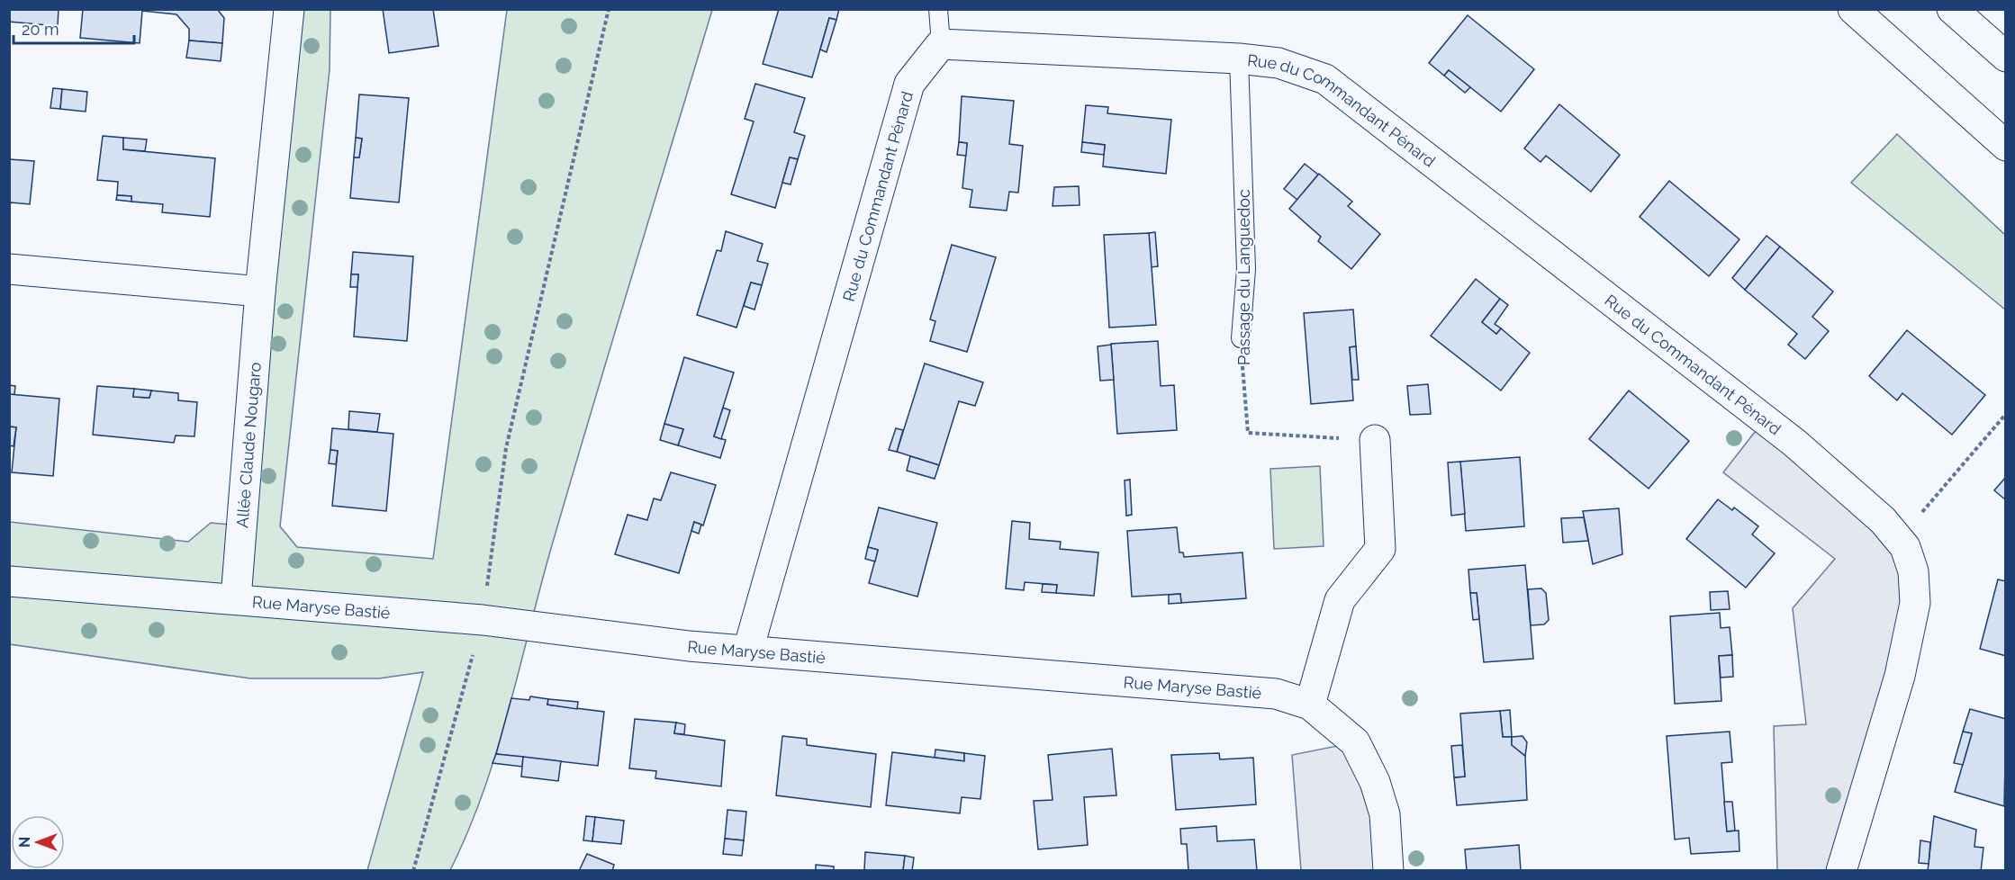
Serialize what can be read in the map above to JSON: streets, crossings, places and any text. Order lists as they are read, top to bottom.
{
  "streets": {
    "main road": ["Rue du Commandant Pénard", "Allée Claude Nougaro", "Rue Maryse Bastié"],
    "lane": ["Passage du Languedoc"]
  },
  "crossings": [
    ["Rue du Commandant Pénard", "Passage du Languedoc"],
    ["Rue du Commandant Pénard", "Rue Maryse Bastié"],
    ["Allée Claude Nougaro", "Rue Maryse Bastié"]
  ],
  "scale_bar": "20 m",
  "north": "left"
}
